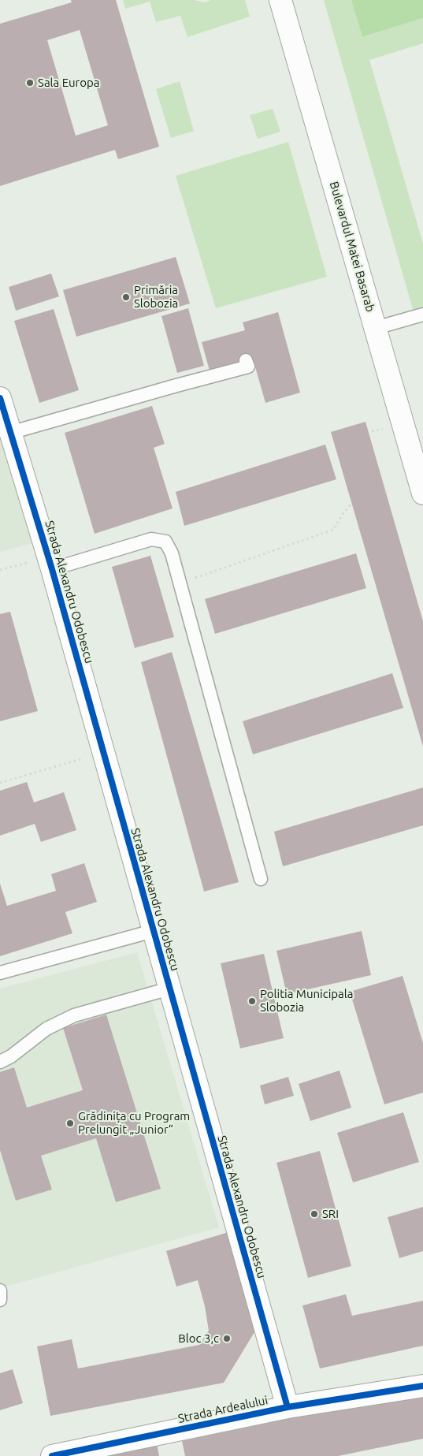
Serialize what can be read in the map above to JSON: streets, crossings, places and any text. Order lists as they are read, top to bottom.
{
  "streets": {
    "street": ["Bulevardul Matei Basarab", "Strada Alexandru Odobescu", "Strada Ardealului"]
  },
  "crossings": [
    ["Strada Alexandru Odobescu", "Strada Ardealului"]
  ],
  "places": [
    "Sala Europa",
    "Primăria Slobozia",
    "Politia Municipala Slobozia",
    "Grădinița cu Program Prelungit „Junior“",
    "SRI",
    "Bloc 3,c"
  ]
}
